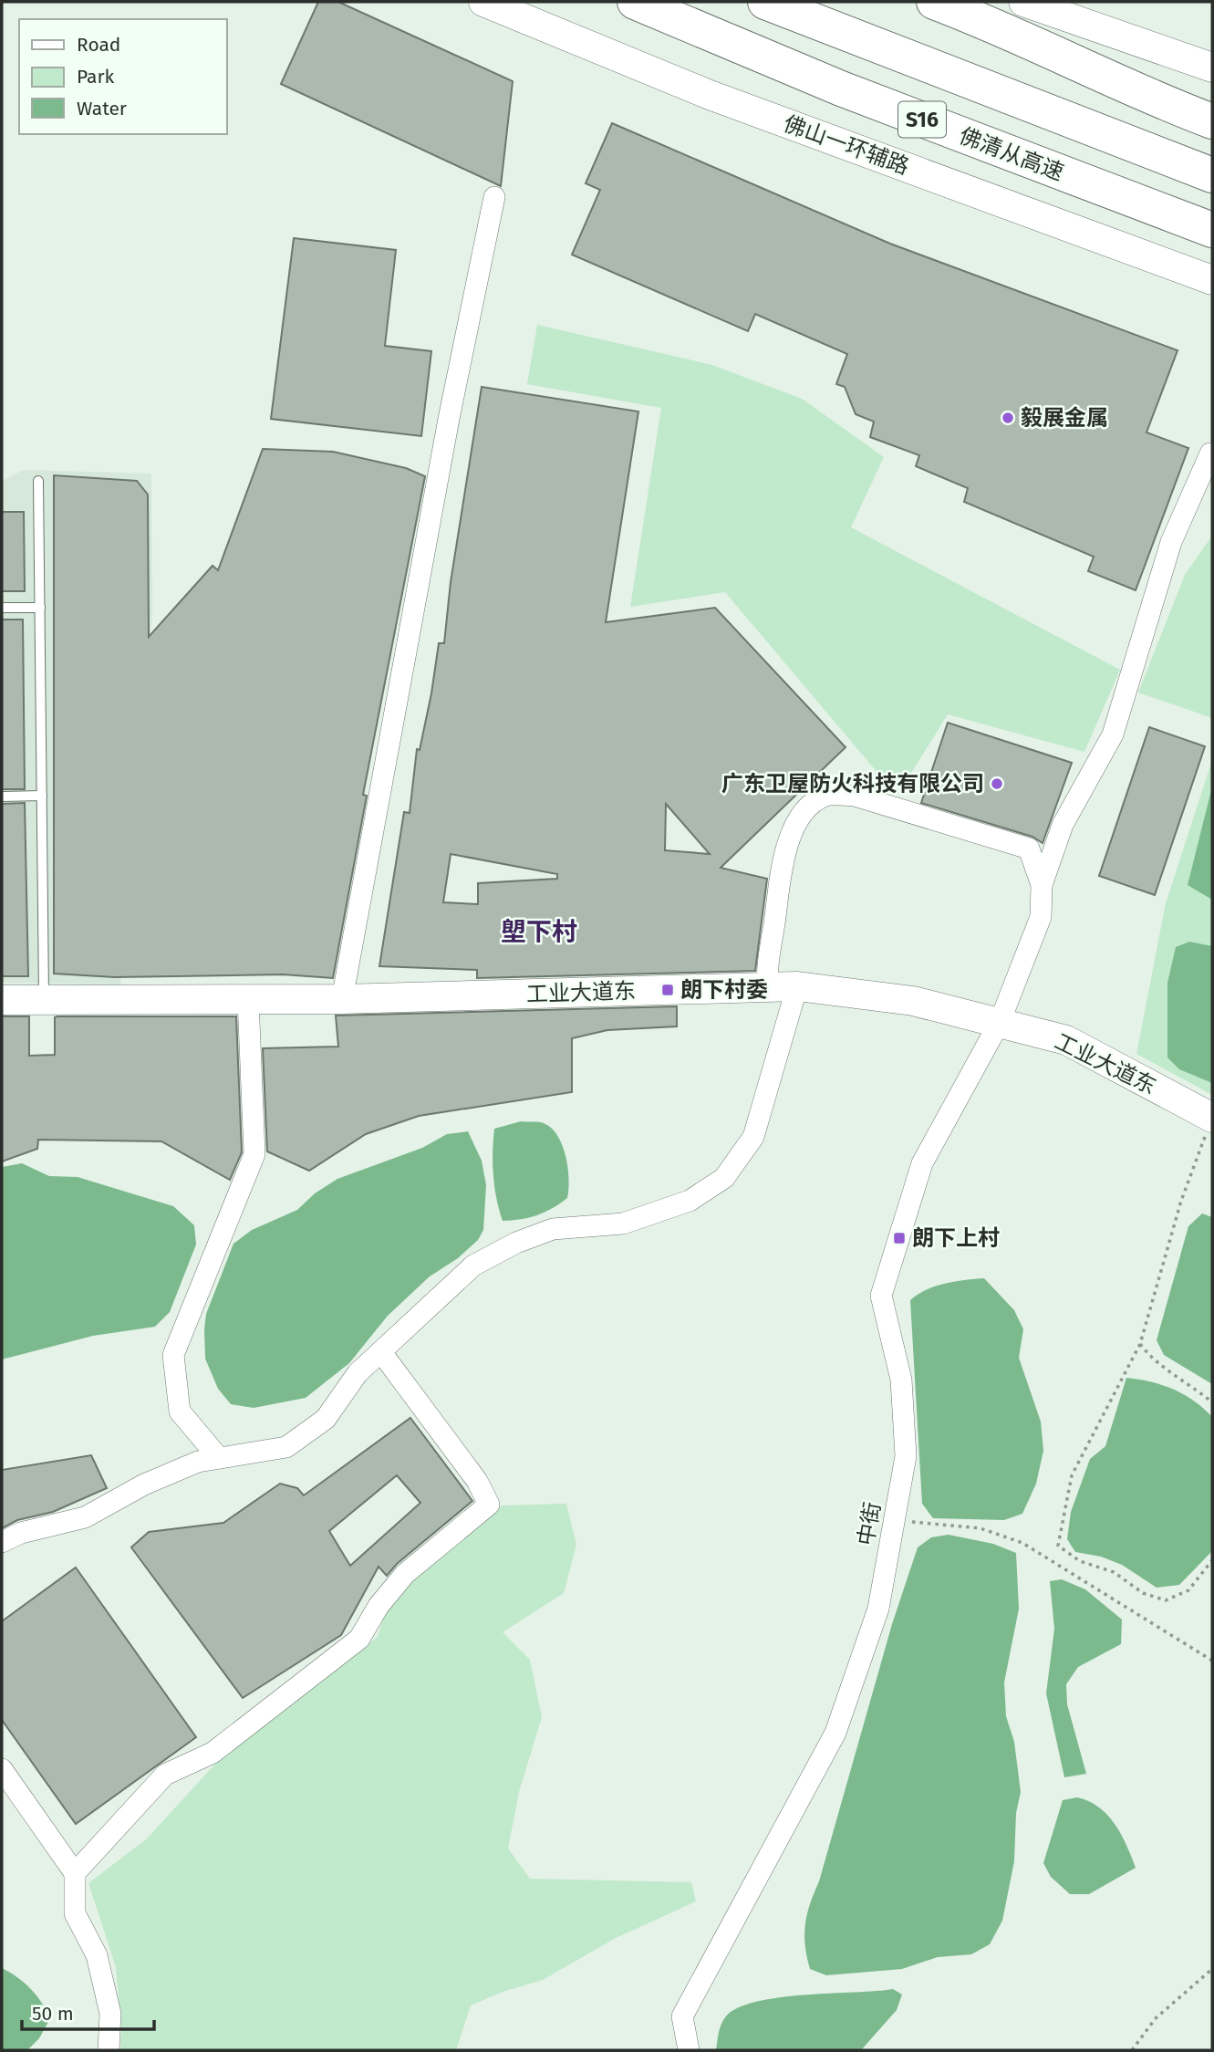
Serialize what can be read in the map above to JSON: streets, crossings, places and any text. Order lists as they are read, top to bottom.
{
  "streets": {
    "highway": ["S16", "佛清从高速"],
    "street": ["佛山一环辅路", "工业大道东", "中街"]
  },
  "crossings": [
    ["工业大道东", "中街"]
  ],
  "districts": ["塱下村"],
  "places": {
    "other": ["毅展金属", "广东卫屋防火科技有限公司"],
    "transit": ["朗下村委", "朗下上村"]
  },
  "legend": ["Road", "Park", "Water"],
  "scale_bar": "50 m"
}
